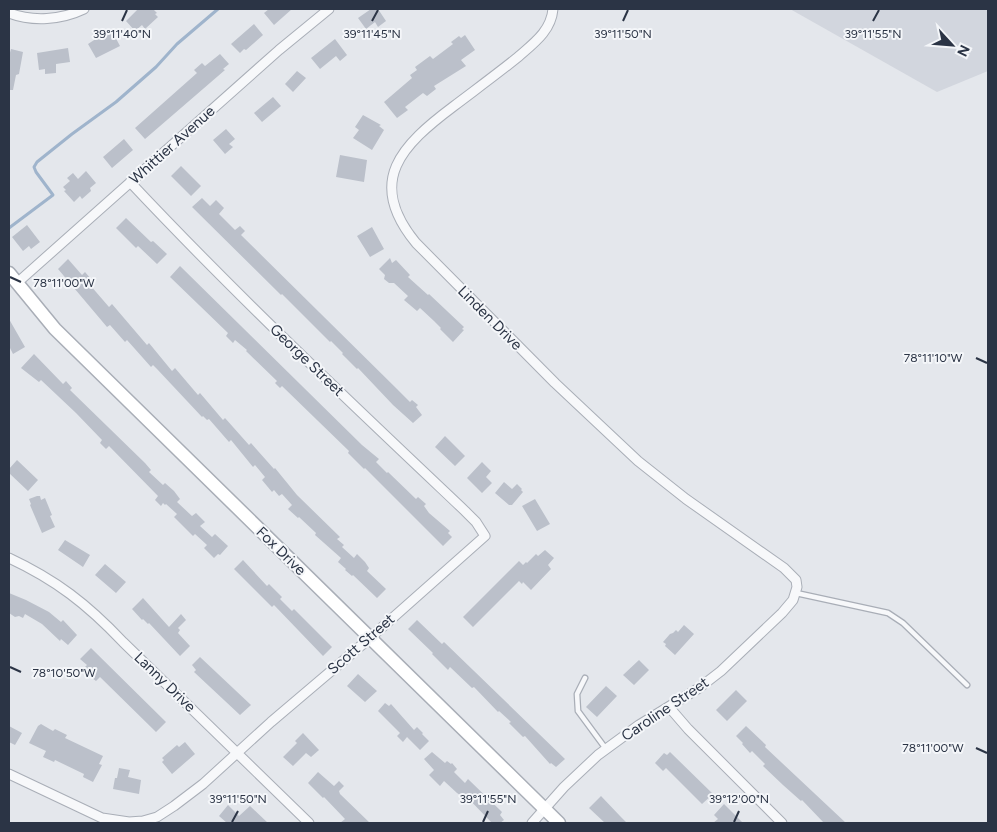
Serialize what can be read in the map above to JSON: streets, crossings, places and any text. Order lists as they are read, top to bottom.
{
  "streets": {
    "main road": ["Fox Drive"],
    "street": [
      "Whittier Avenue",
      "Linden Drive",
      "George Street",
      "Scott Street",
      "Lanny Drive",
      "Caroline Street"
    ]
  },
  "crossings": [
    ["Whittier Avenue", "George Street"],
    ["Whittier Avenue", "Fox Drive"],
    ["Linden Drive", "Caroline Street"],
    ["George Street", "Scott Street"],
    ["Fox Drive", "Scott Street"],
    ["Fox Drive", "Caroline Street"],
    ["Scott Street", "Lanny Drive"]
  ],
  "north": "bottom right",
  "coordinates": [
    "39°11'45\"N",
    "39°11'50\"N",
    "39°11'40\"N",
    "39°11'55\"N",
    "78°11'00\"W",
    "78°11'10\"W",
    "78°10'50\"W",
    "39°12'00\"N"
  ]
}
